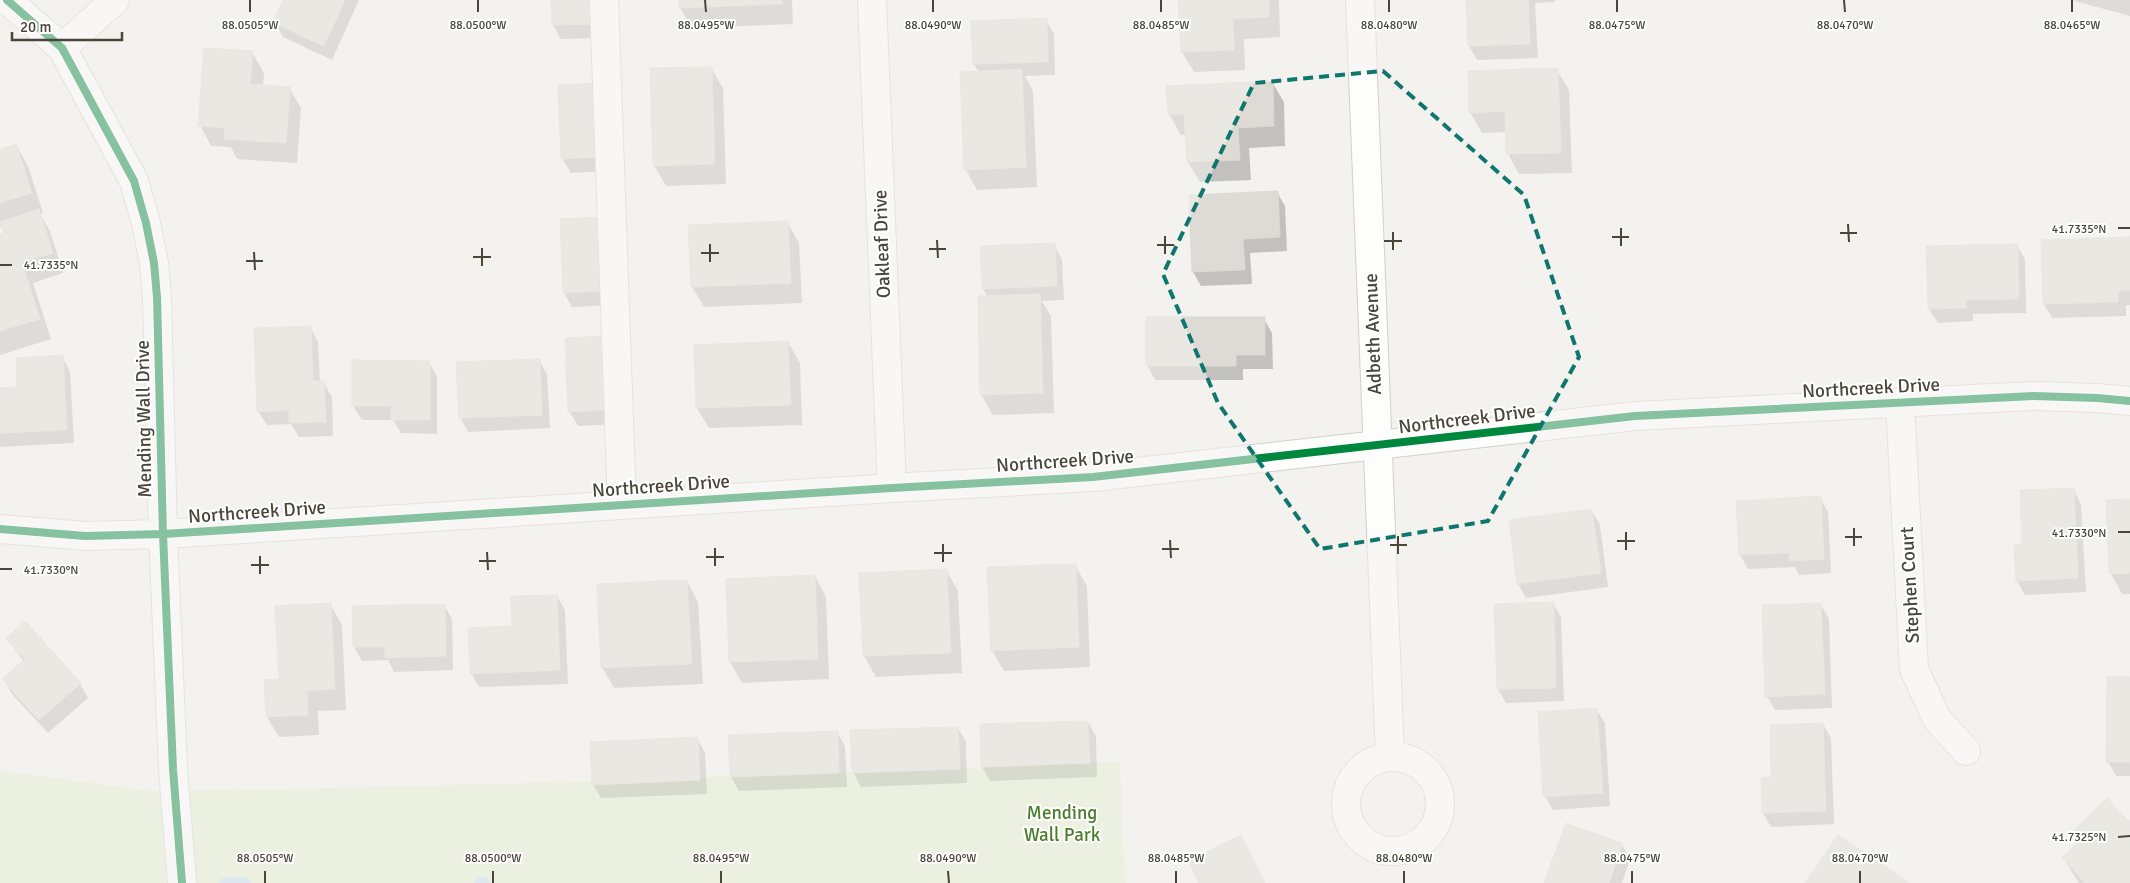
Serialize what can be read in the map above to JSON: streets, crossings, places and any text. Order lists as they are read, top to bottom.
{
  "streets": {
    "street": [
      "Oakleaf Drive",
      "Adbeth Avenue",
      "Northcreek Drive",
      "Mending Wall Drive",
      "Stephen Court"
    ]
  },
  "crossings": [
    ["Oakleaf Drive", "Northcreek Drive"],
    ["Adbeth Avenue", "Northcreek Drive"],
    ["Northcreek Drive", "Mending Wall Drive"],
    ["Northcreek Drive", "Stephen Court"]
  ],
  "parks": ["Mending Wall Park"],
  "scale_bar": "20 m",
  "coordinates": [
    "88.0505°W",
    "88.0500°W",
    "88.0495°W",
    "88.0490°W",
    "88.0485°W",
    "88.0480°W",
    "88.0475°W",
    "88.0470°W",
    "88.0465°W",
    "41.7335°N",
    "41.7330°N",
    "41.7325°N"
  ]
}
